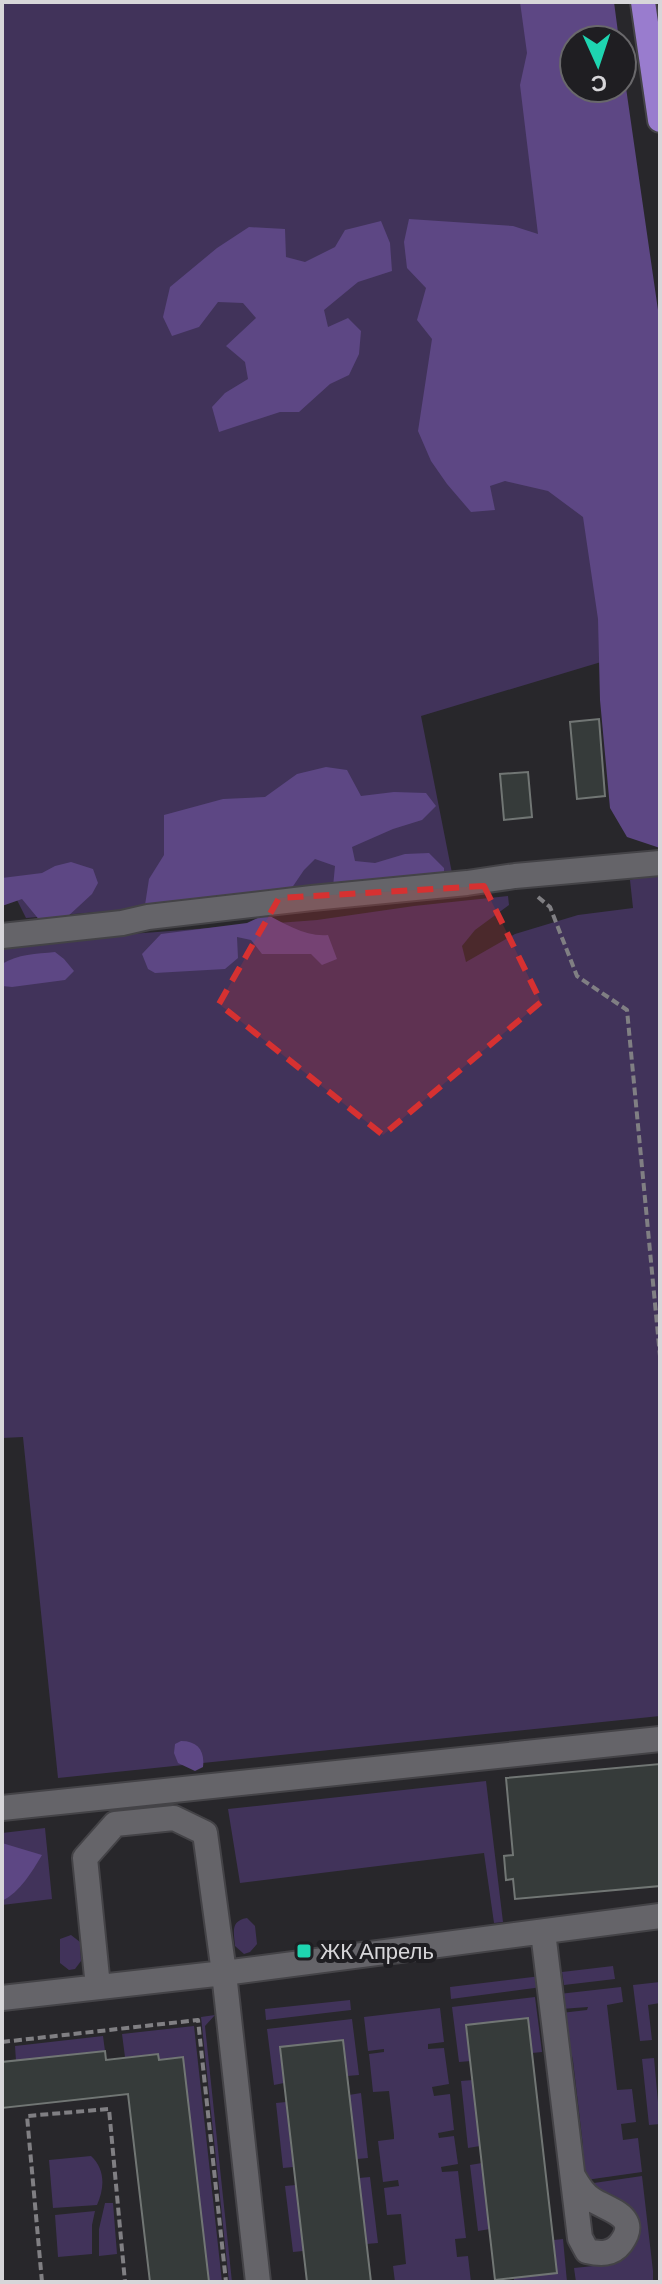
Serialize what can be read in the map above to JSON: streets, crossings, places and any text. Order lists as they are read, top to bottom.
{
  "places": {
    "transit": ["ЖК Апрель"]
  },
  "north": "bottom"
}
